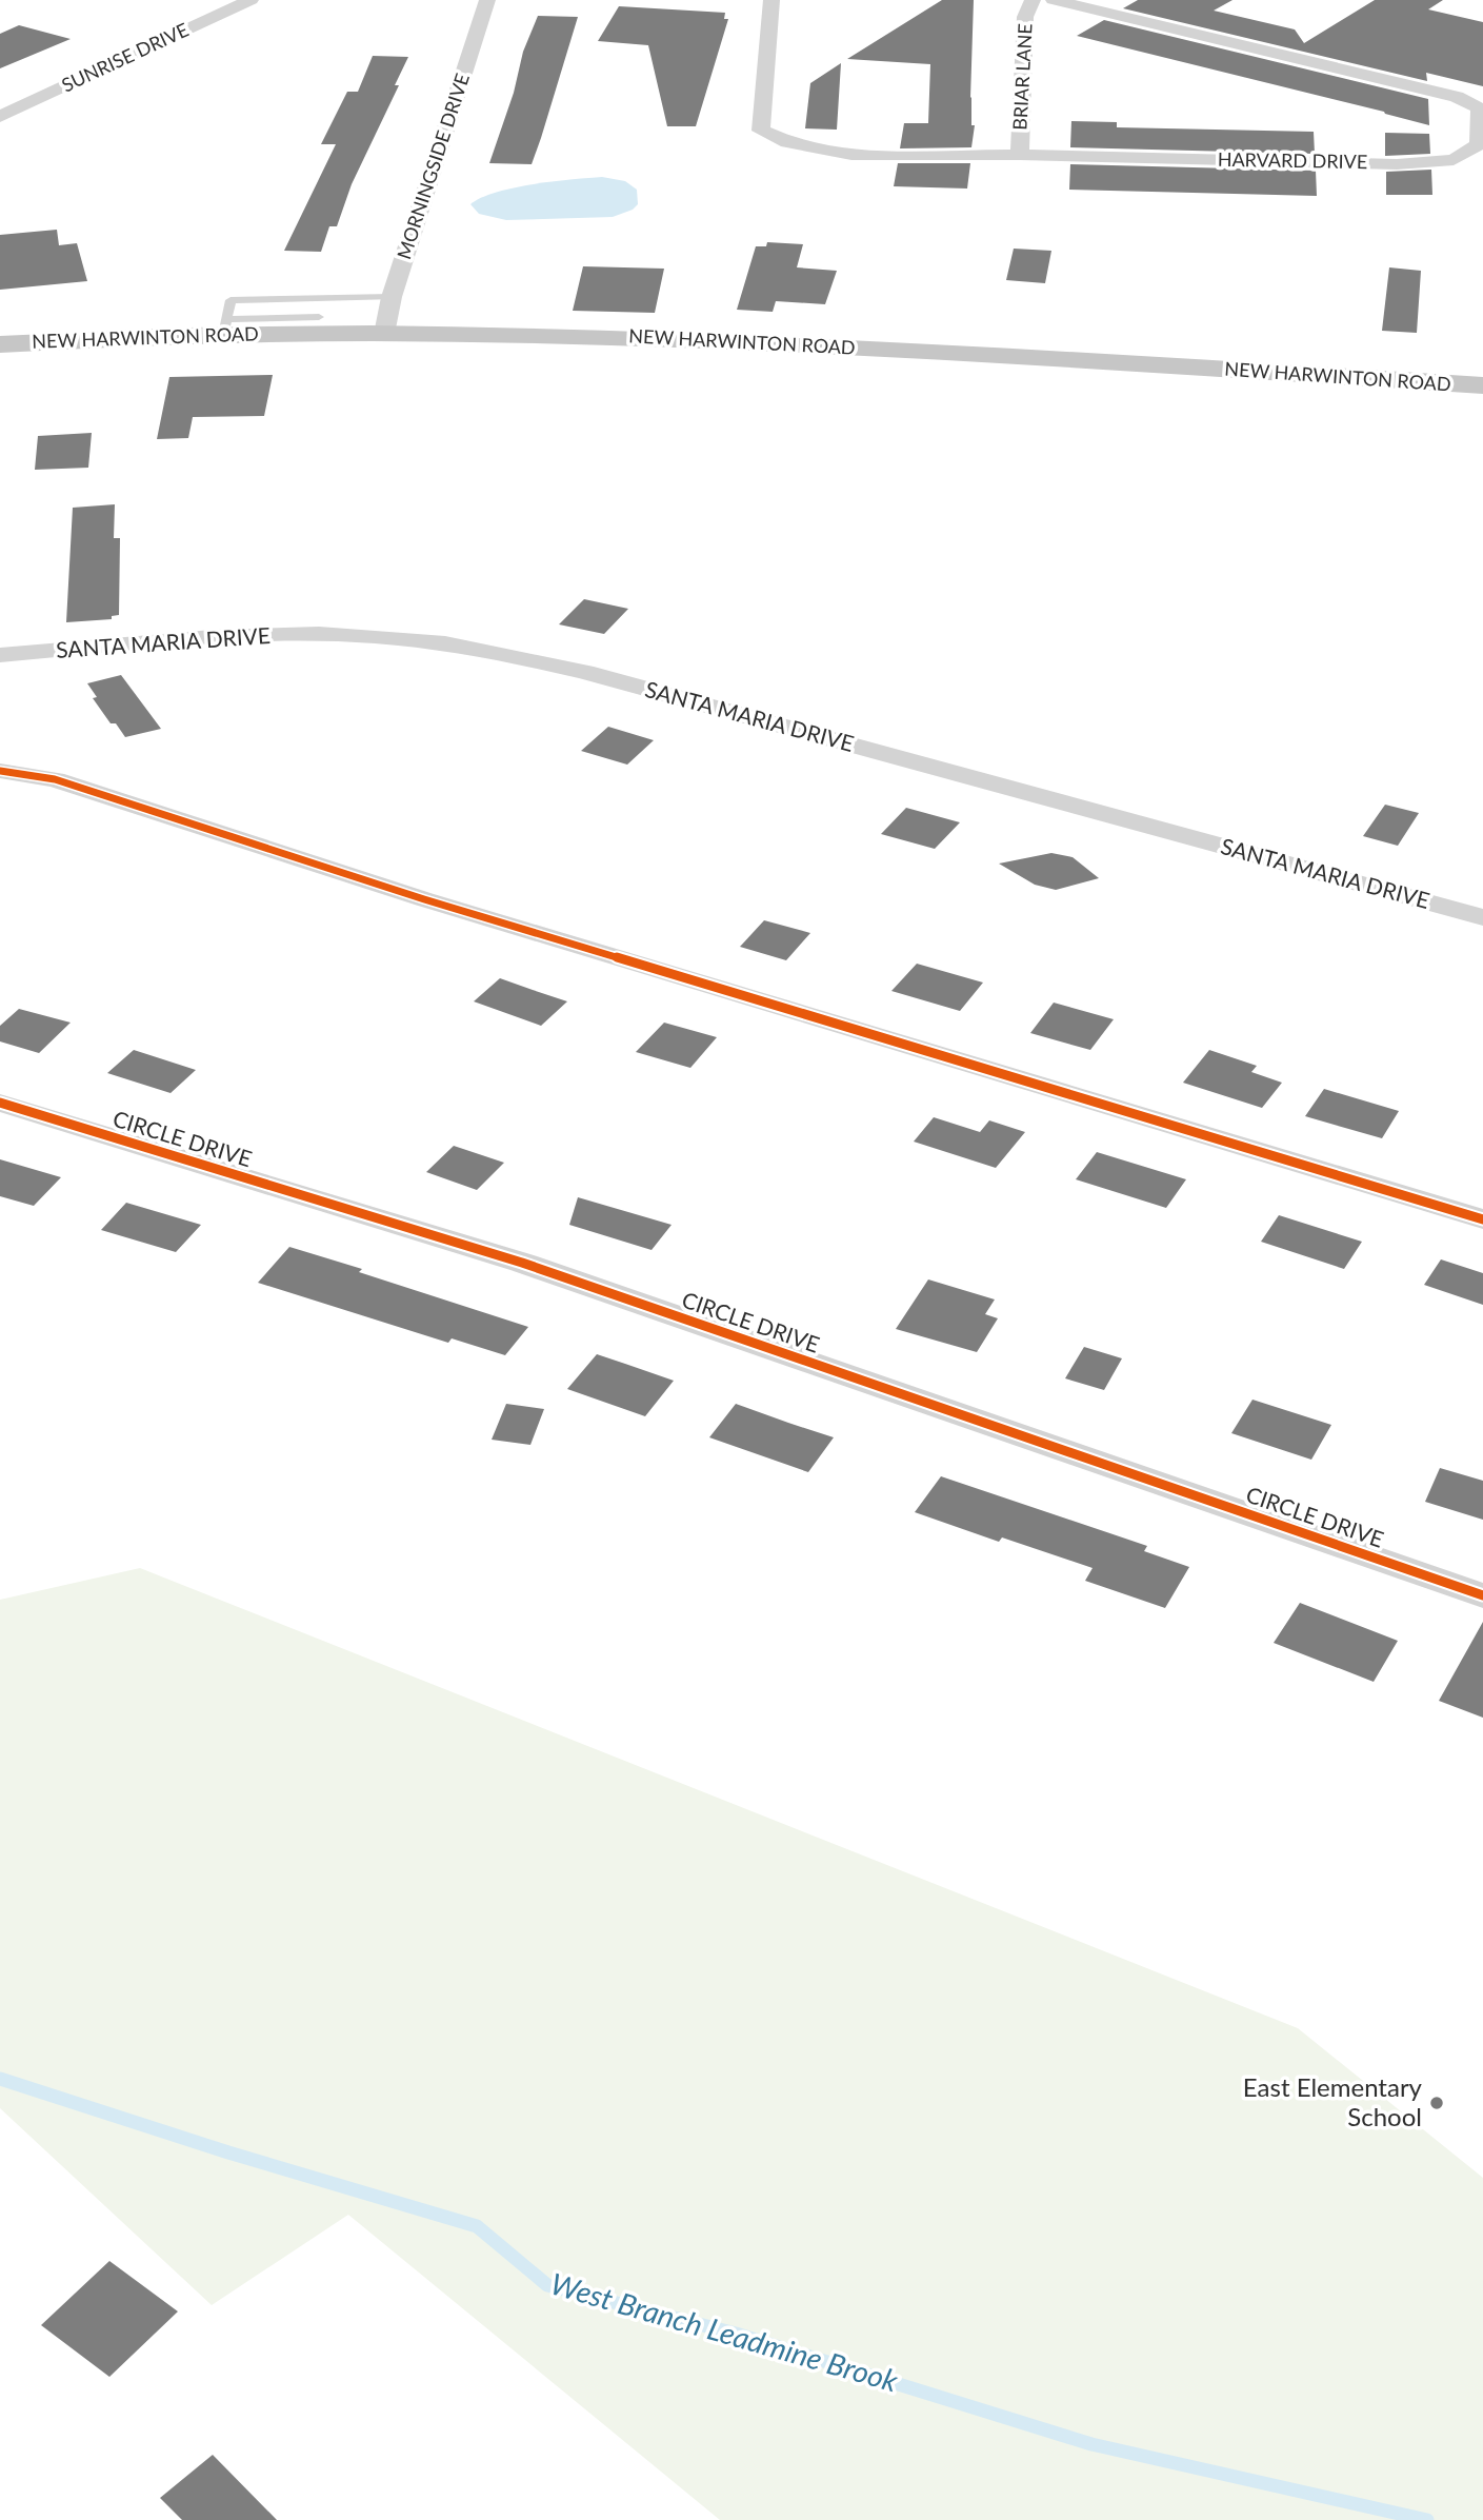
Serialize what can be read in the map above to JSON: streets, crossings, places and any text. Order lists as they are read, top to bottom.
{
  "streets": {
    "main road": ["NEW HARWINTON ROAD"],
    "street": [
      "SUNRISE DRIVE",
      "BRIAR LANE",
      "HARVARD DRIVE",
      "MORNINGSIDE DRIVE",
      "SANTA MARIA DRIVE",
      "CIRCLE DRIVE"
    ]
  },
  "crossings": [
    ["BRIAR LANE", "HARVARD DRIVE"],
    ["MORNINGSIDE DRIVE", "NEW HARWINTON ROAD"]
  ],
  "water": ["West Branch Leadmine Brook"],
  "places": ["East Elementary School"]
}
